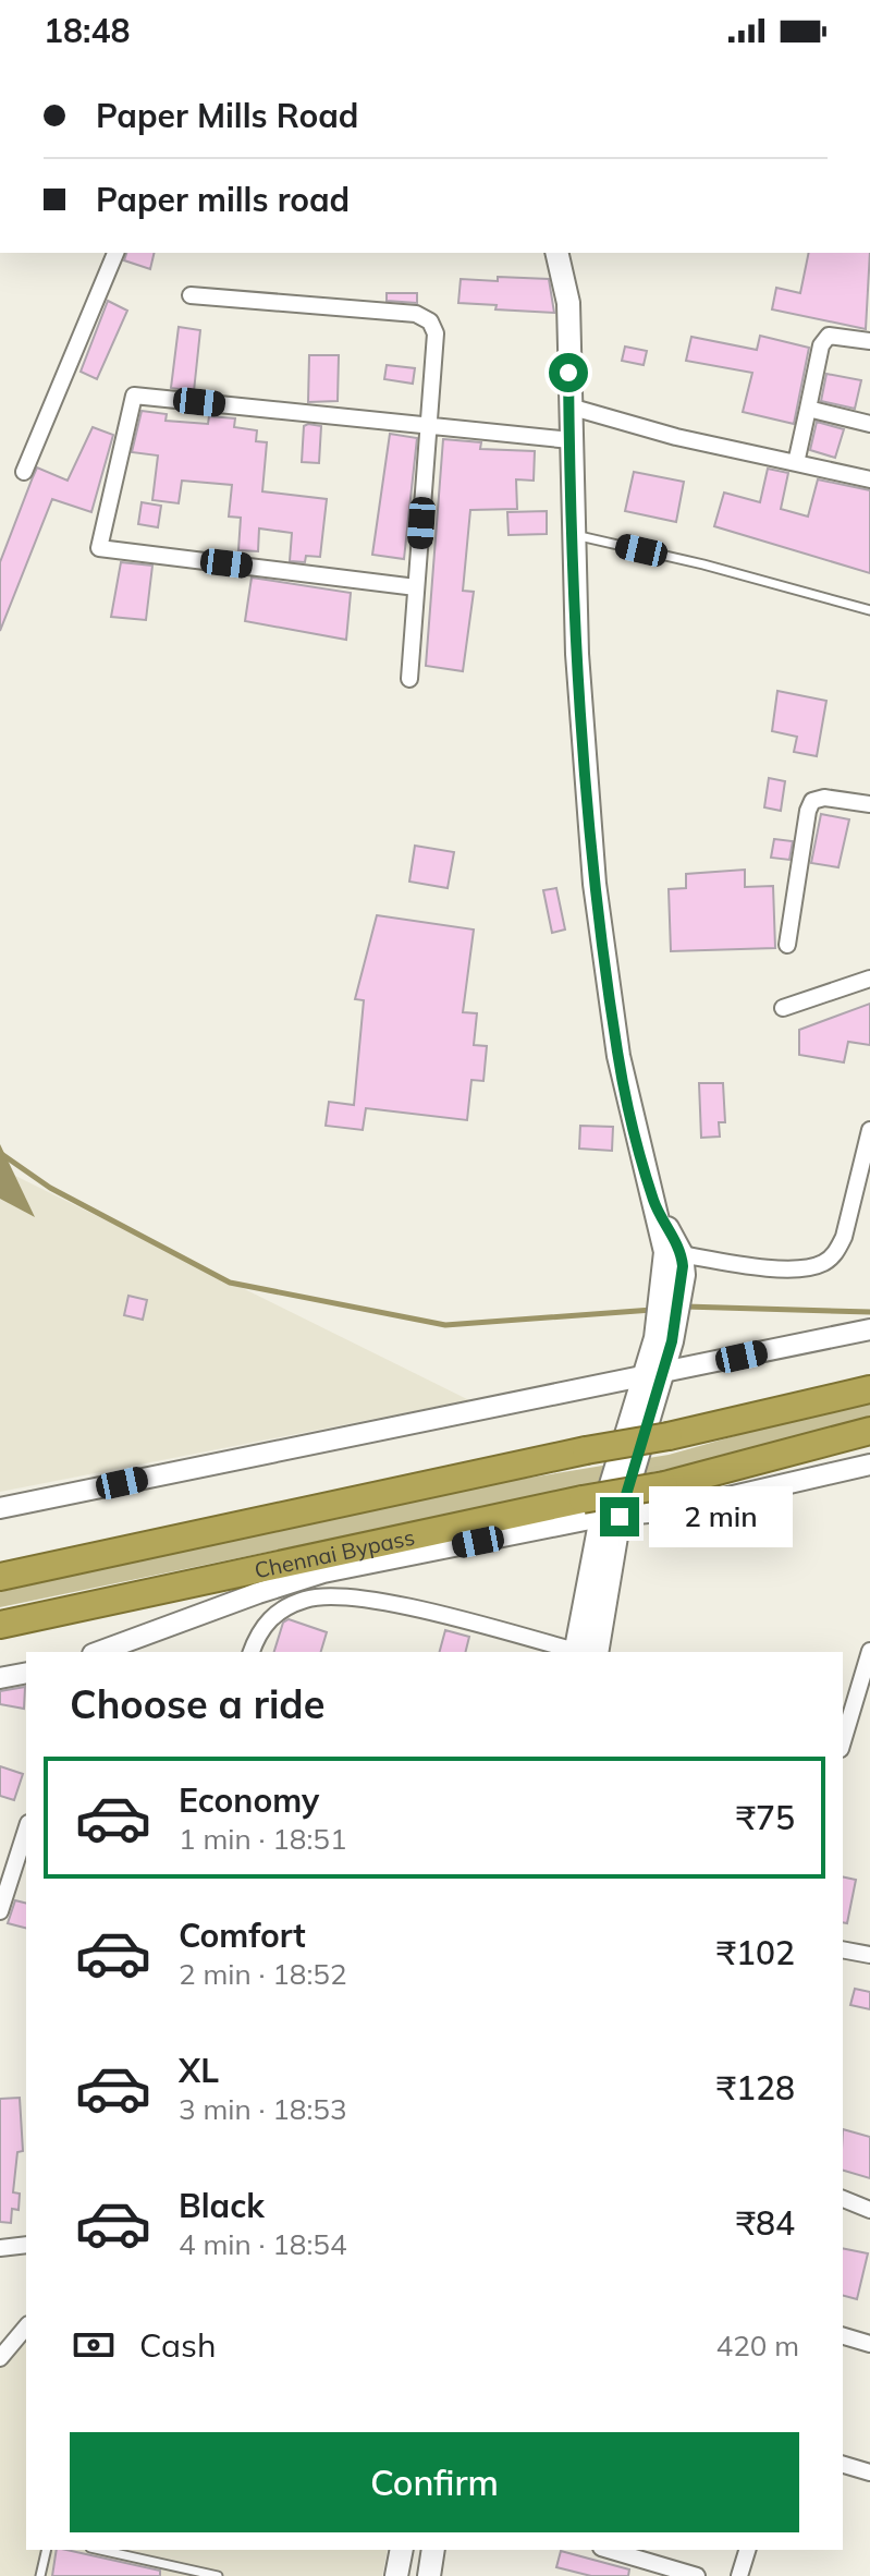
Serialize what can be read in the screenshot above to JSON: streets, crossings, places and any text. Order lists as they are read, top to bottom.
{
  "streets": {
    "highway": ["Chennai Bypass"]
  },
  "page": {
    "status": "18:48",
    "banner": ["Paper Mills Road", "Paper mills road"],
    "bubble": "2 min",
    "heading": "Choose a ride",
    "list": [
      {
        "name": "Economy",
        "note": "1 min · 18:51",
        "value": "₹75"
      },
      {
        "name": "Comfort",
        "note": "2 min · 18:52",
        "value": "₹102"
      },
      {
        "name": "XL",
        "note": "3 min · 18:53",
        "value": "₹128"
      },
      {
        "name": "Black",
        "note": "4 min · 18:54",
        "value": "₹84"
      }
    ],
    "pay": ["Cash", "420 m"],
    "buttons": "Confirm"
  }
}
